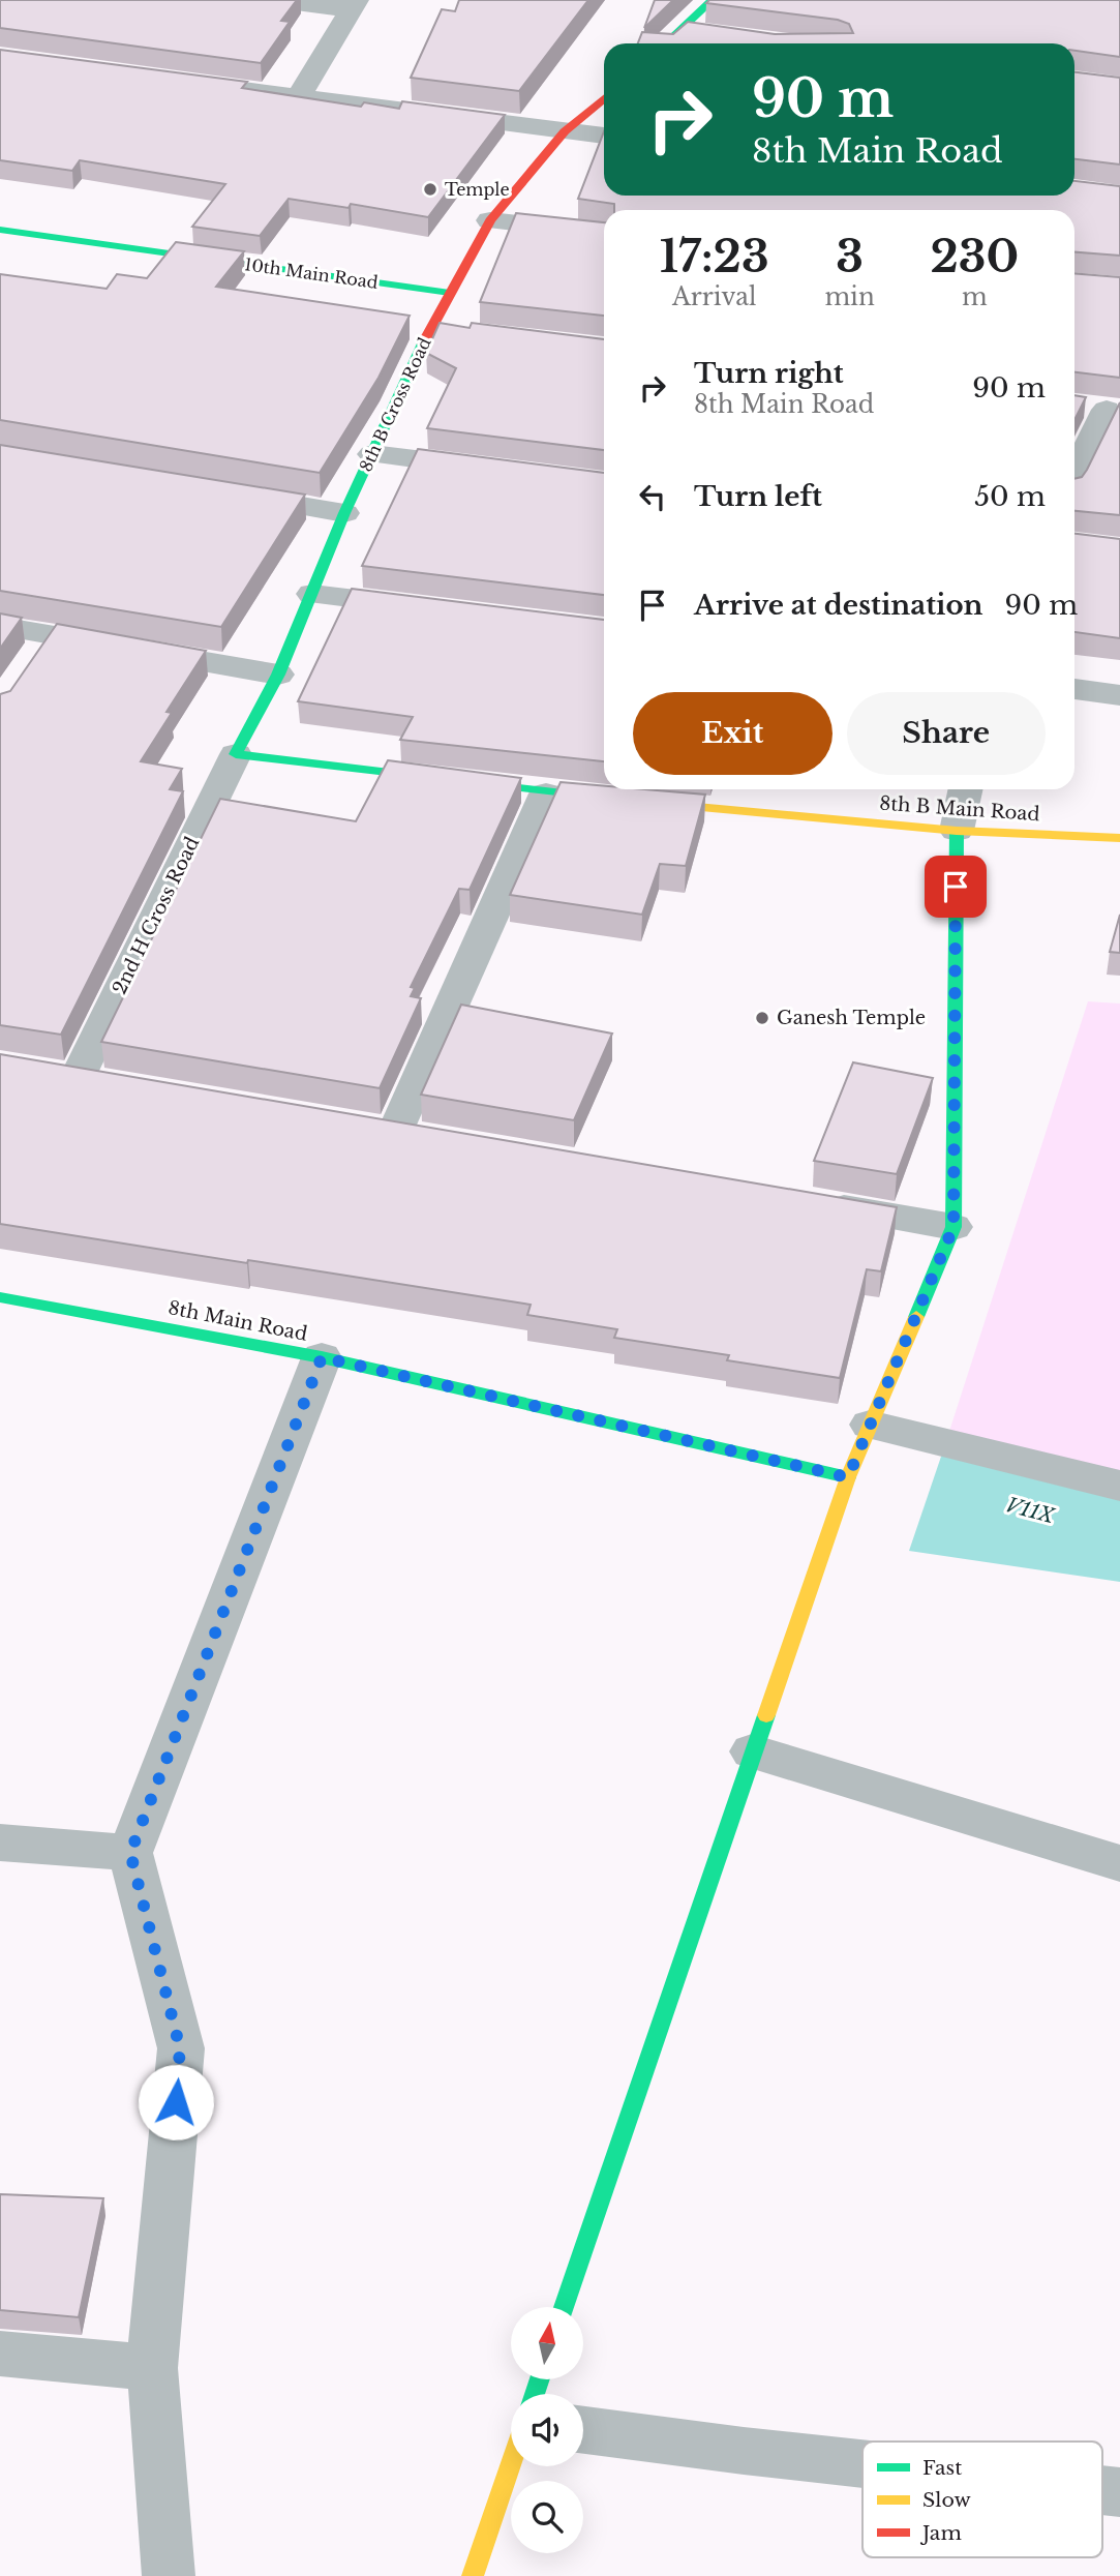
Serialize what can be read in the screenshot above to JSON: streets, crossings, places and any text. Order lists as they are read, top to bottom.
{
  "streets": {
    "street": [
      "10th Main Road",
      "8th B Cross Road",
      "8th B Main Road",
      "2nd H Cross Road",
      "8th Main Road"
    ]
  },
  "crossings": [
    ["10th Main Road", "8th B Cross Road"],
    ["8th B Cross Road", "8th B Main Road"],
    ["8th B Cross Road", "2nd H Cross Road"],
    ["8th B Main Road", "2nd H Cross Road"]
  ],
  "water": ["V11X"],
  "places": ["Temple", "Ganesh Temple"],
  "legend": ["Fast", "Slow", "Jam"],
  "north": "top",
  "page": {
    "turn": ["90 m", "8th Main Road"],
    "eta": [
      "17:23",
      "Arrival",
      "3",
      "min",
      "230",
      "m"
    ],
    "list": [
      {
        "name": "Turn right",
        "note": "8th Main Road",
        "value": "90 m"
      },
      {
        "name": "Turn left",
        "value": "50 m"
      },
      {
        "name": "Arrive at destination",
        "value": "90 m"
      }
    ],
    "buttons": ["Exit", "Share"]
  }
}
